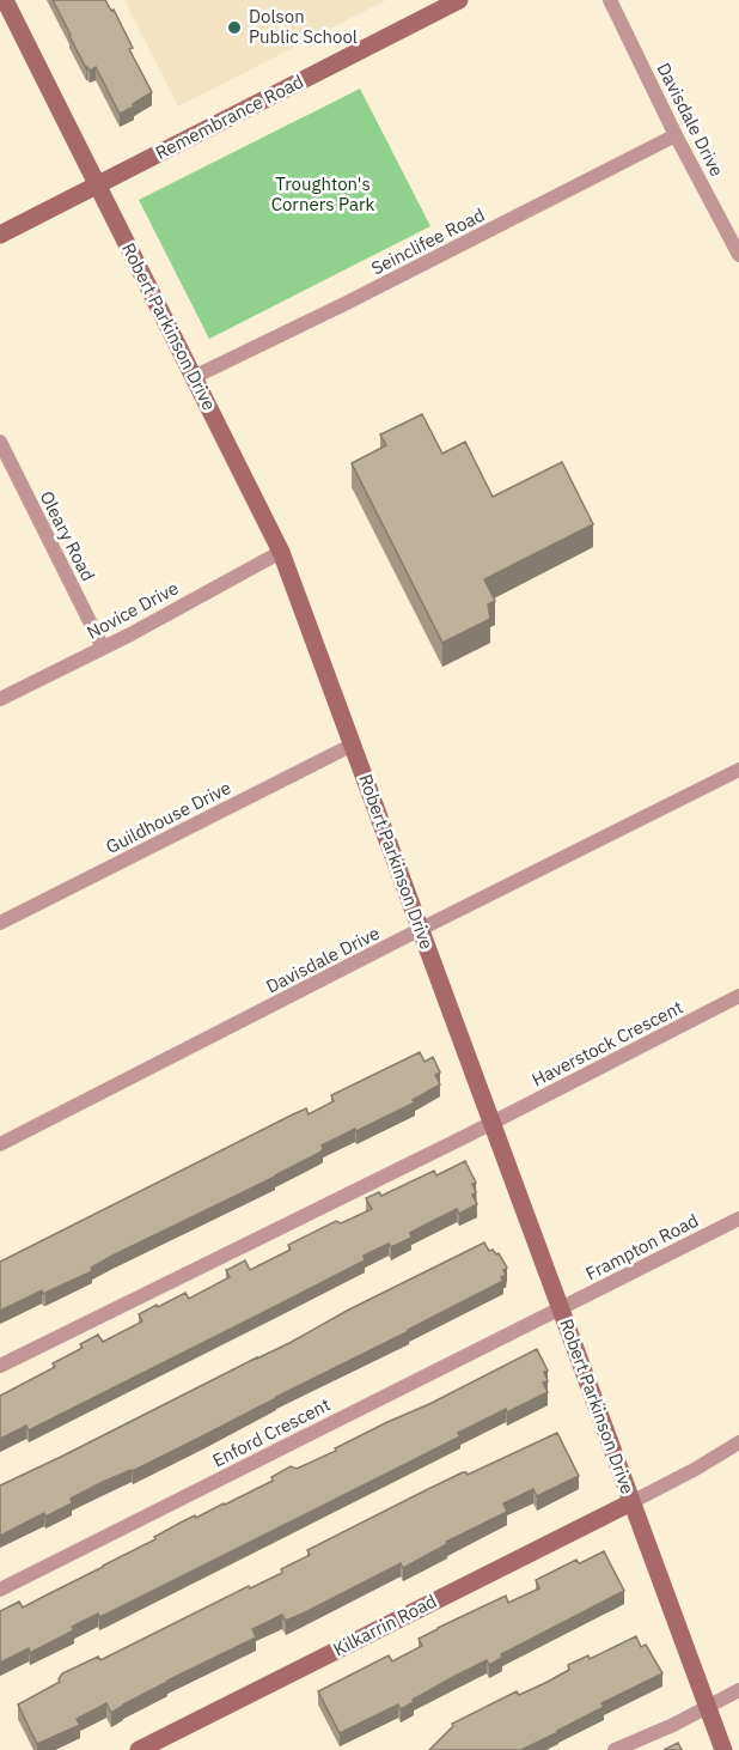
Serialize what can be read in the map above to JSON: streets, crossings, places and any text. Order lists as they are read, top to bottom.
{
  "streets": {
    "street": [
      "Remembrance Road",
      "Davisdale Drive",
      "Seinclifee Road",
      "Robert Parkinson Drive",
      "Oleary Road",
      "Novice Drive",
      "Guildhouse Drive",
      "Haverstock Crescent",
      "Frampton Road",
      "Enford Crescent",
      "Kilkarrin Road"
    ]
  },
  "crossings": [
    ["Remembrance Road", "Robert Parkinson Drive"],
    ["Davisdale Drive", "Seinclifee Road"],
    ["Davisdale Drive", "Robert Parkinson Drive"],
    ["Seinclifee Road", "Robert Parkinson Drive"],
    ["Robert Parkinson Drive", "Novice Drive"],
    ["Robert Parkinson Drive", "Guildhouse Drive"],
    ["Robert Parkinson Drive", "Haverstock Crescent"],
    ["Robert Parkinson Drive", "Frampton Road"],
    ["Robert Parkinson Drive", "Enford Crescent"],
    ["Robert Parkinson Drive", "Kilkarrin Road"],
    ["Oleary Road", "Novice Drive"],
    ["Frampton Road", "Enford Crescent"]
  ],
  "parks": ["Troughton's Corners Park"],
  "places": ["Dolson Public School"]
}
